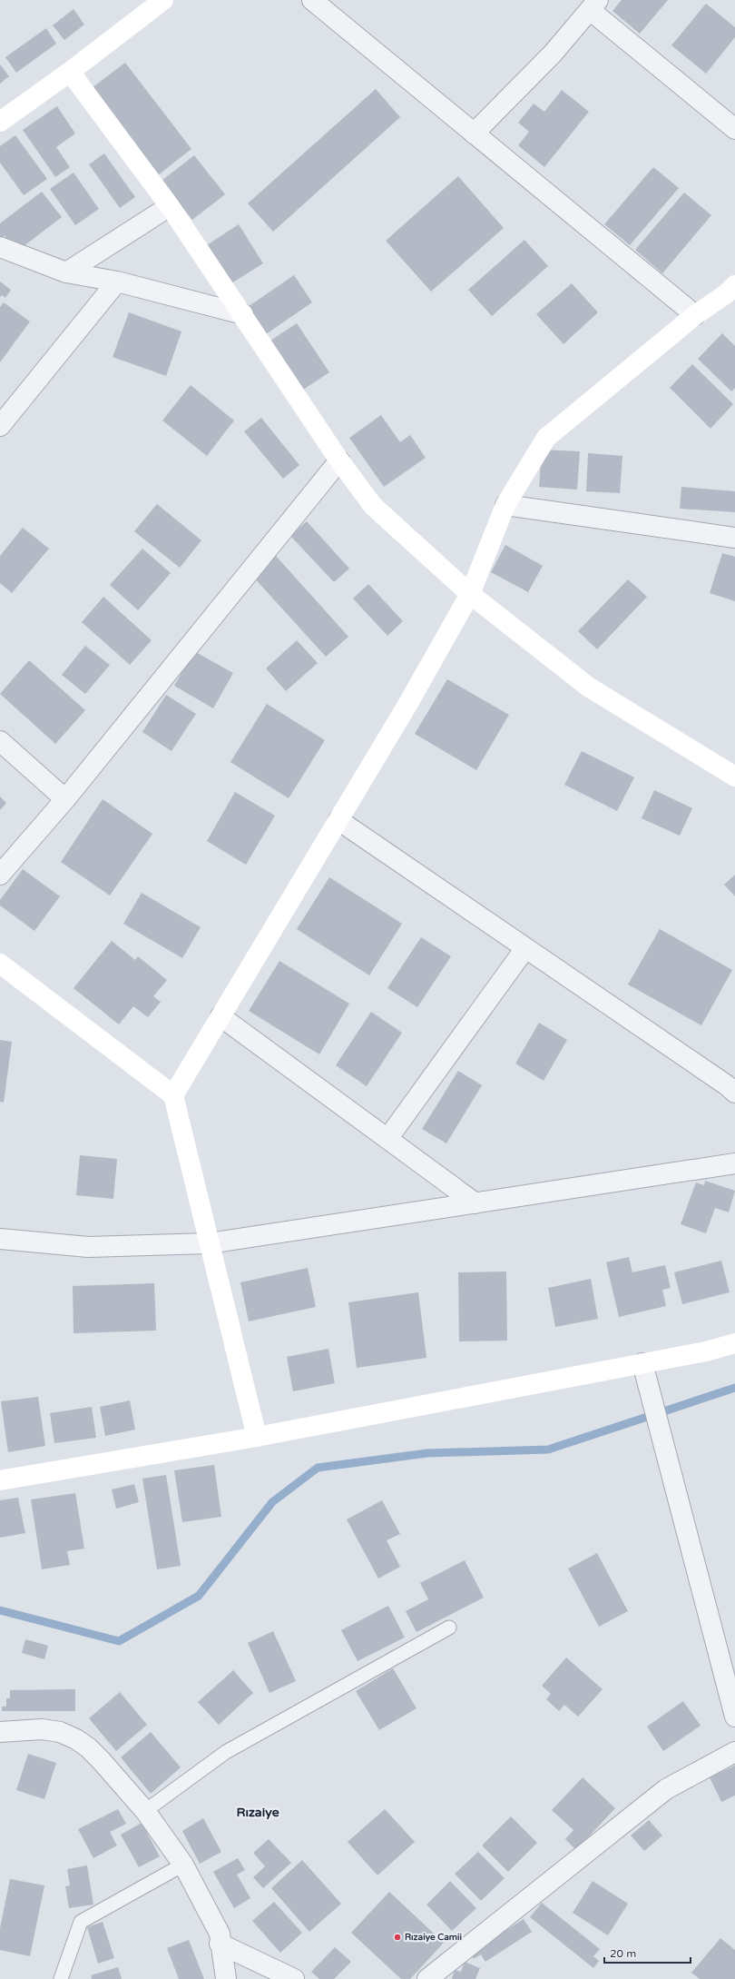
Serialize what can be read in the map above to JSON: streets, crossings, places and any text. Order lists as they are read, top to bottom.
{
  "districts": ["Rızaiye"],
  "places": ["Rızaiye Camii"],
  "scale_bar": "20 m"
}
